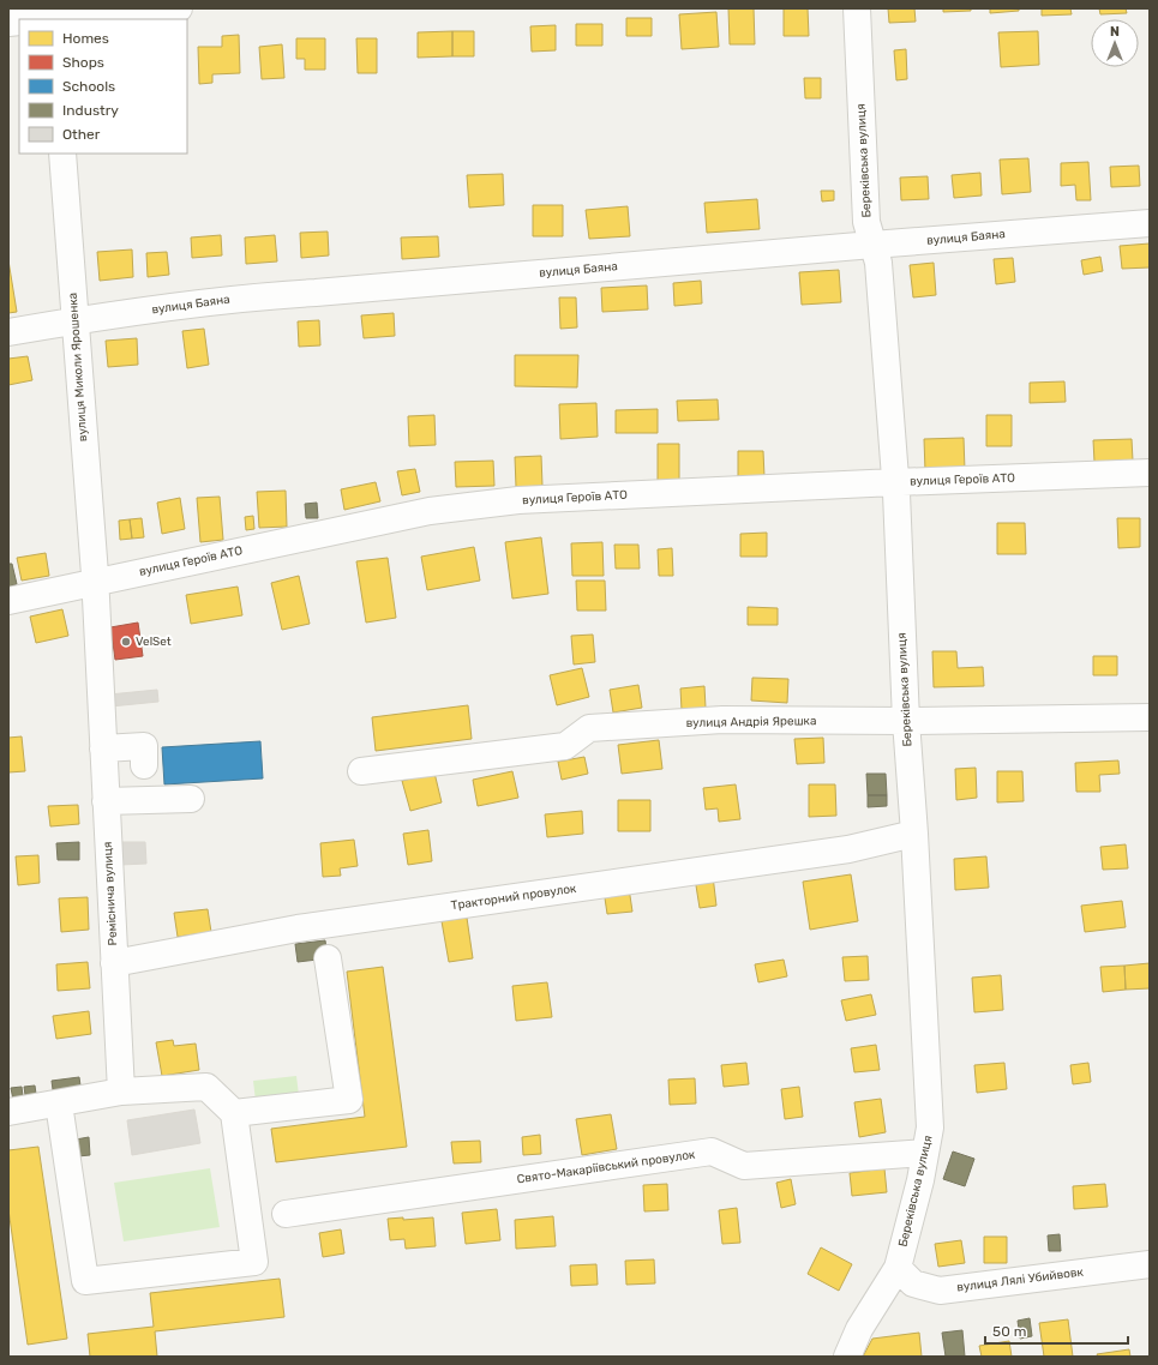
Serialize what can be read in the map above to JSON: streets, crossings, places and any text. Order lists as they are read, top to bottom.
{
  "streets": {
    "street": [
      "Береківська вулиця",
      "вулиця Баяна",
      "вулиця Миколи Ярошенка",
      "вулиця Героїв АТО",
      "вулиця Андрія Ярешка",
      "Реміснича вулиця",
      "Тракторний провулок",
      "Свято-Макаріївський провулок",
      "вулиця Лялі Убийвовк"
    ]
  },
  "crossings": [
    ["Береківська вулиця", "вулиця Баяна"],
    ["Береківська вулиця", "вулиця Героїв АТО"],
    ["Береківська вулиця", "вулиця Андрія Ярешка"],
    ["Береківська вулиця", "Тракторний провулок"],
    ["Береківська вулиця", "Свято-Макаріївський провулок"],
    ["Береківська вулиця", "вулиця Лялі Убийвовк"],
    ["вулиця Баяна", "вулиця Миколи Ярошенка"],
    ["вулиця Миколи Ярошенка", "вулиця Героїв АТО"],
    ["вулиця Миколи Ярошенка", "Реміснича вулиця"],
    ["вулиця Героїв АТО", "Реміснича вулиця"],
    ["Реміснича вулиця", "Тракторний провулок"]
  ],
  "places": ["VelSet"],
  "legend": [
    "Homes",
    "Shops",
    "Schools",
    "Industry",
    "Other"
  ],
  "scale_bar": "50 m",
  "north": "top"
}
